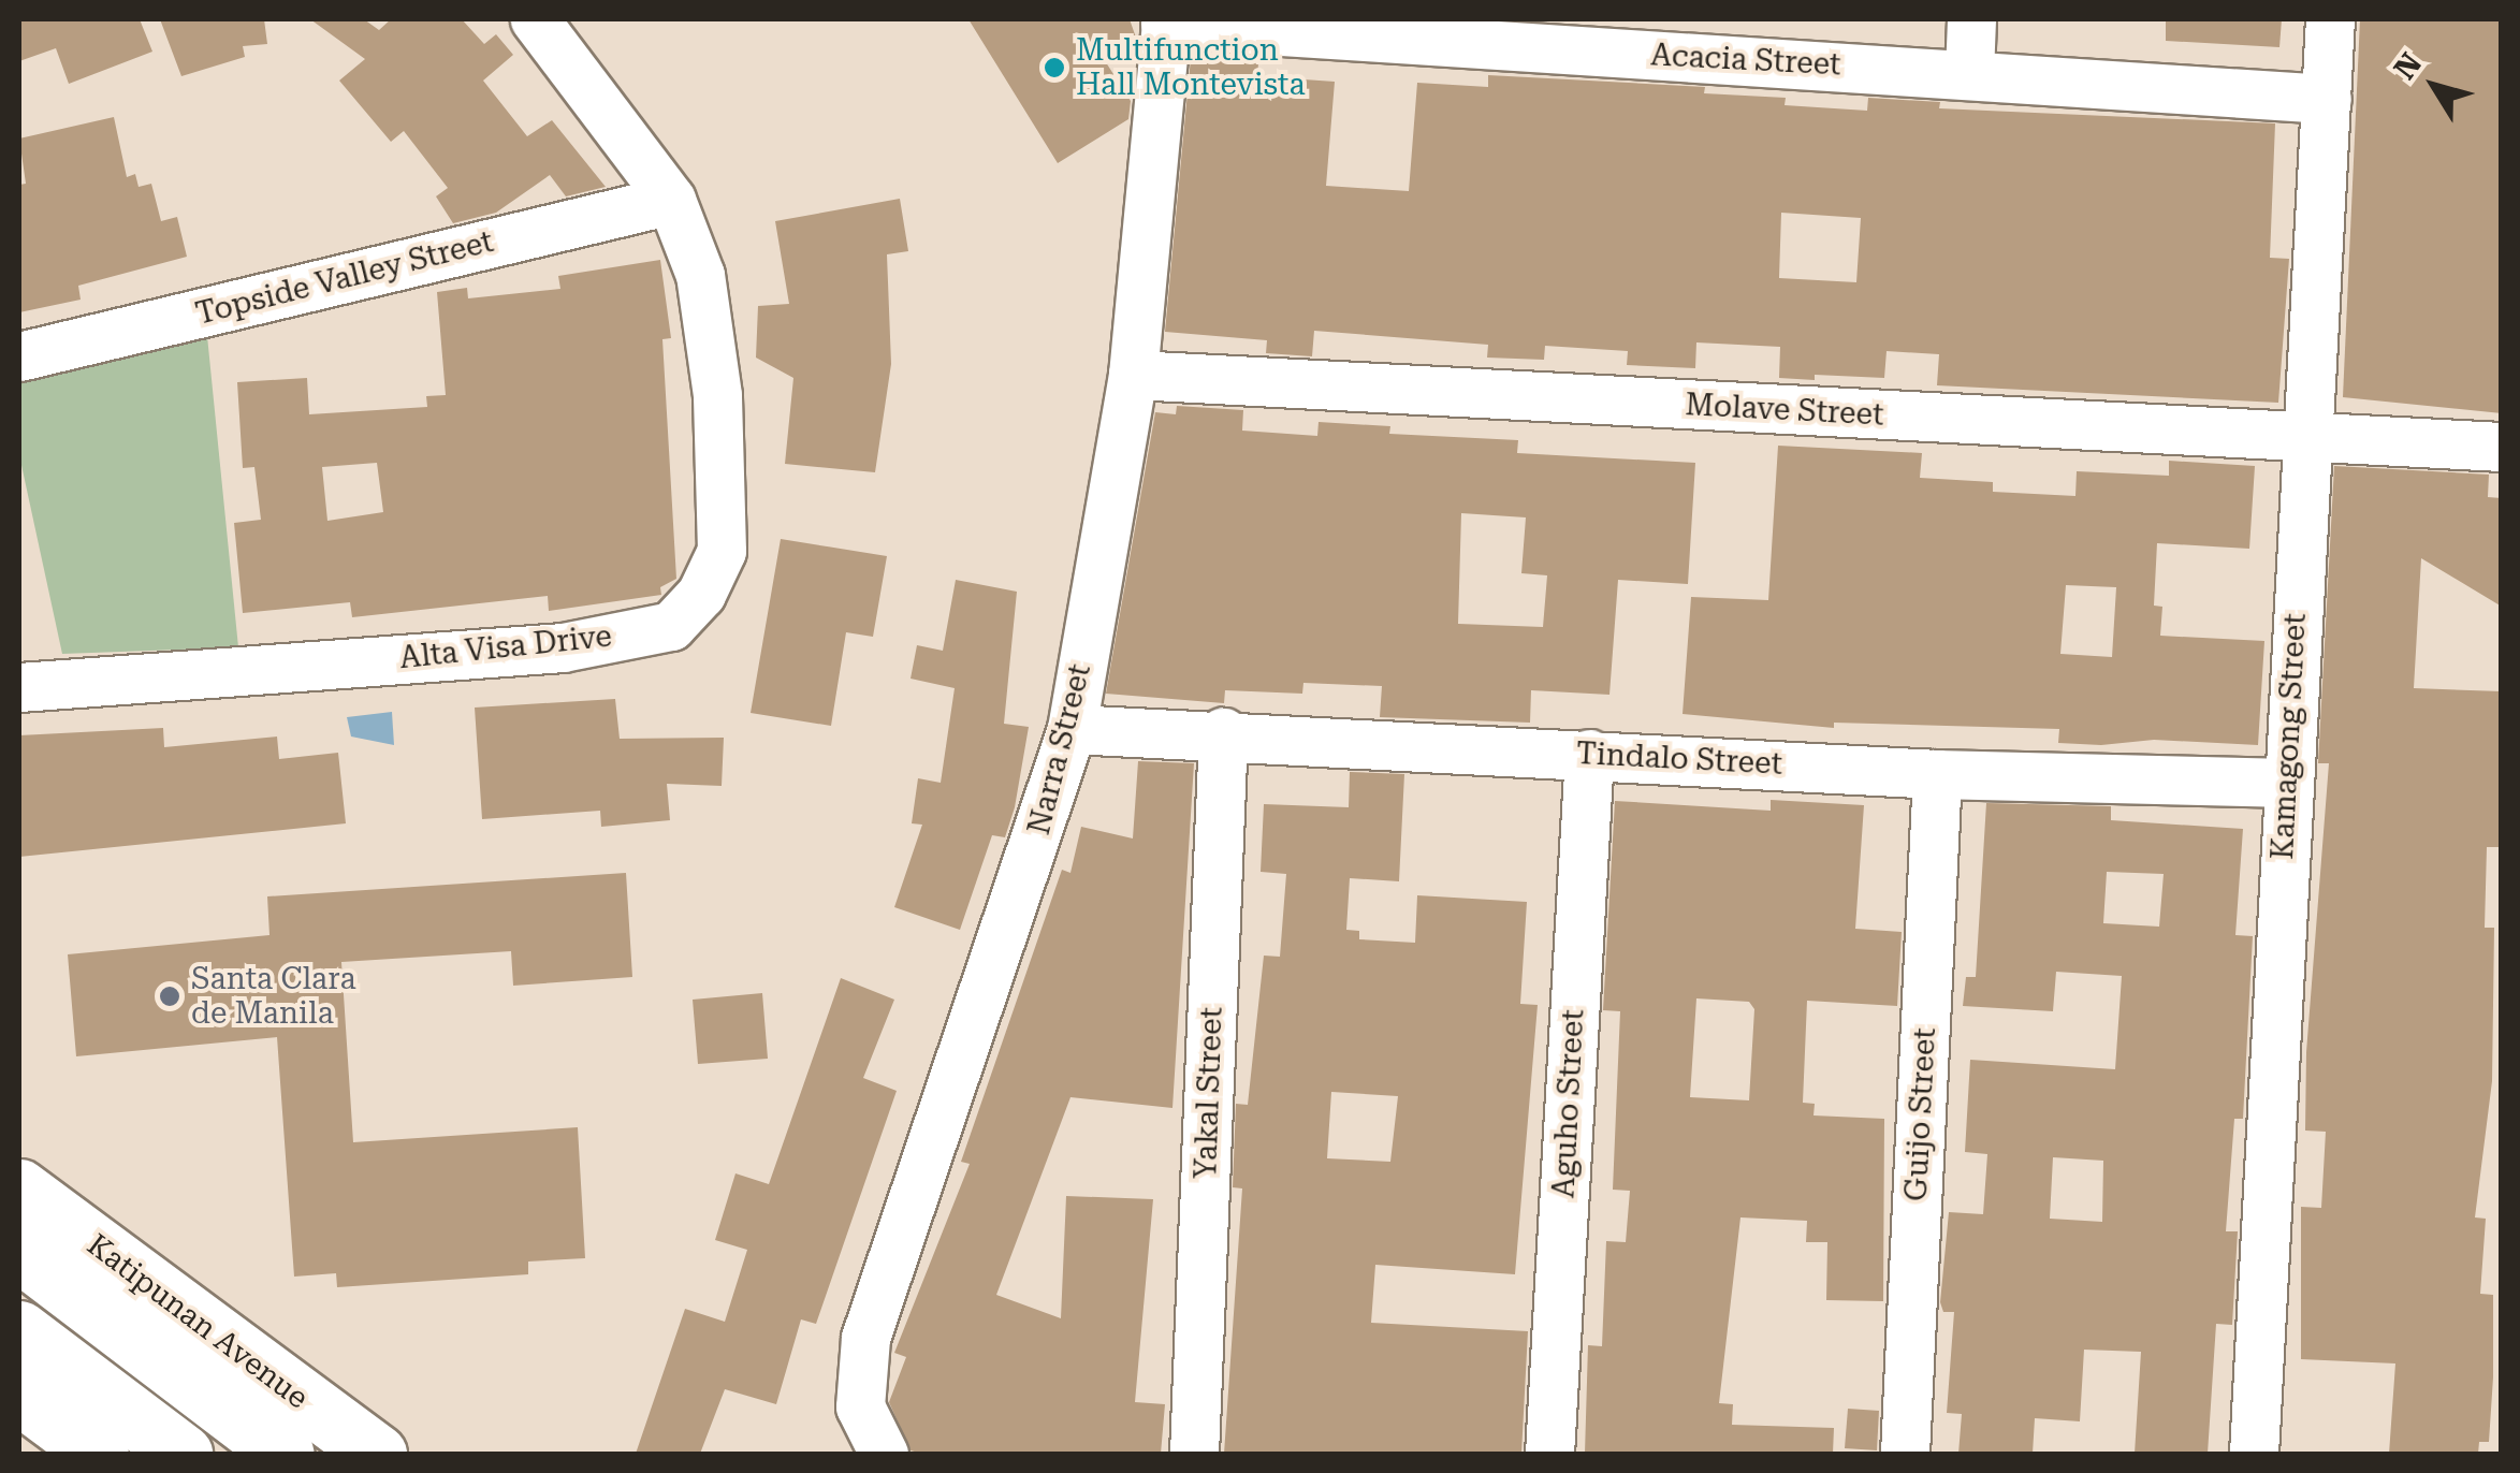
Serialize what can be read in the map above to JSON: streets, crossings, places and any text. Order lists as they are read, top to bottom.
{
  "streets": {
    "main road": ["Katipunan Avenue"],
    "street": [
      "Acacia Street",
      "Topside Valley Street",
      "Molave Street",
      "Alta Visa Drive",
      "Kamagong Street",
      "Narra Street",
      "Tindalo Street",
      "Yakal Street",
      "Aguho Street",
      "Guijo Street"
    ]
  },
  "crossings": [
    ["Acacia Street", "Kamagong Street"],
    ["Acacia Street", "Narra Street"],
    ["Topside Valley Street", "Alta Visa Drive"],
    ["Molave Street", "Kamagong Street"],
    ["Molave Street", "Narra Street"],
    ["Kamagong Street", "Tindalo Street"],
    ["Narra Street", "Tindalo Street"],
    ["Tindalo Street", "Yakal Street"],
    ["Tindalo Street", "Aguho Street"],
    ["Tindalo Street", "Guijo Street"]
  ],
  "places": ["Multifunction Hall Montevista", "Santa Clara de Manila"],
  "north": "top left"
}
